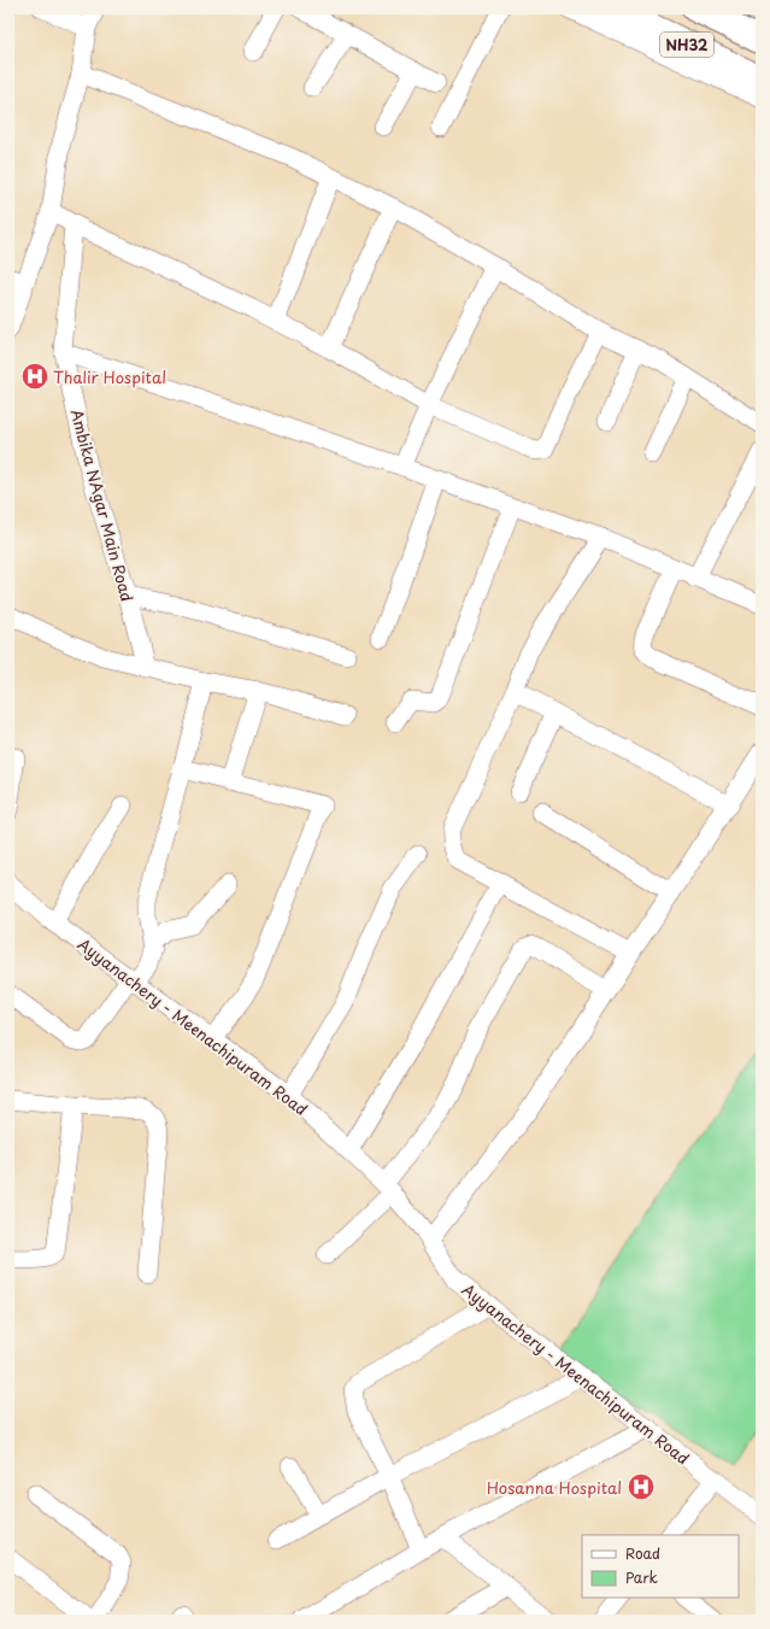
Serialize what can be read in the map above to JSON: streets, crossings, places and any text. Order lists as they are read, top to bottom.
{
  "streets": {
    "highway": ["NH32"],
    "street": ["Ambika NAgar Main Road", "Ayyanachery - Meenachipuram Road"]
  },
  "places": {
    "hospital": ["Thalir Hospital", "Hosanna Hospital"]
  },
  "legend": ["Road", "Park"]
}
